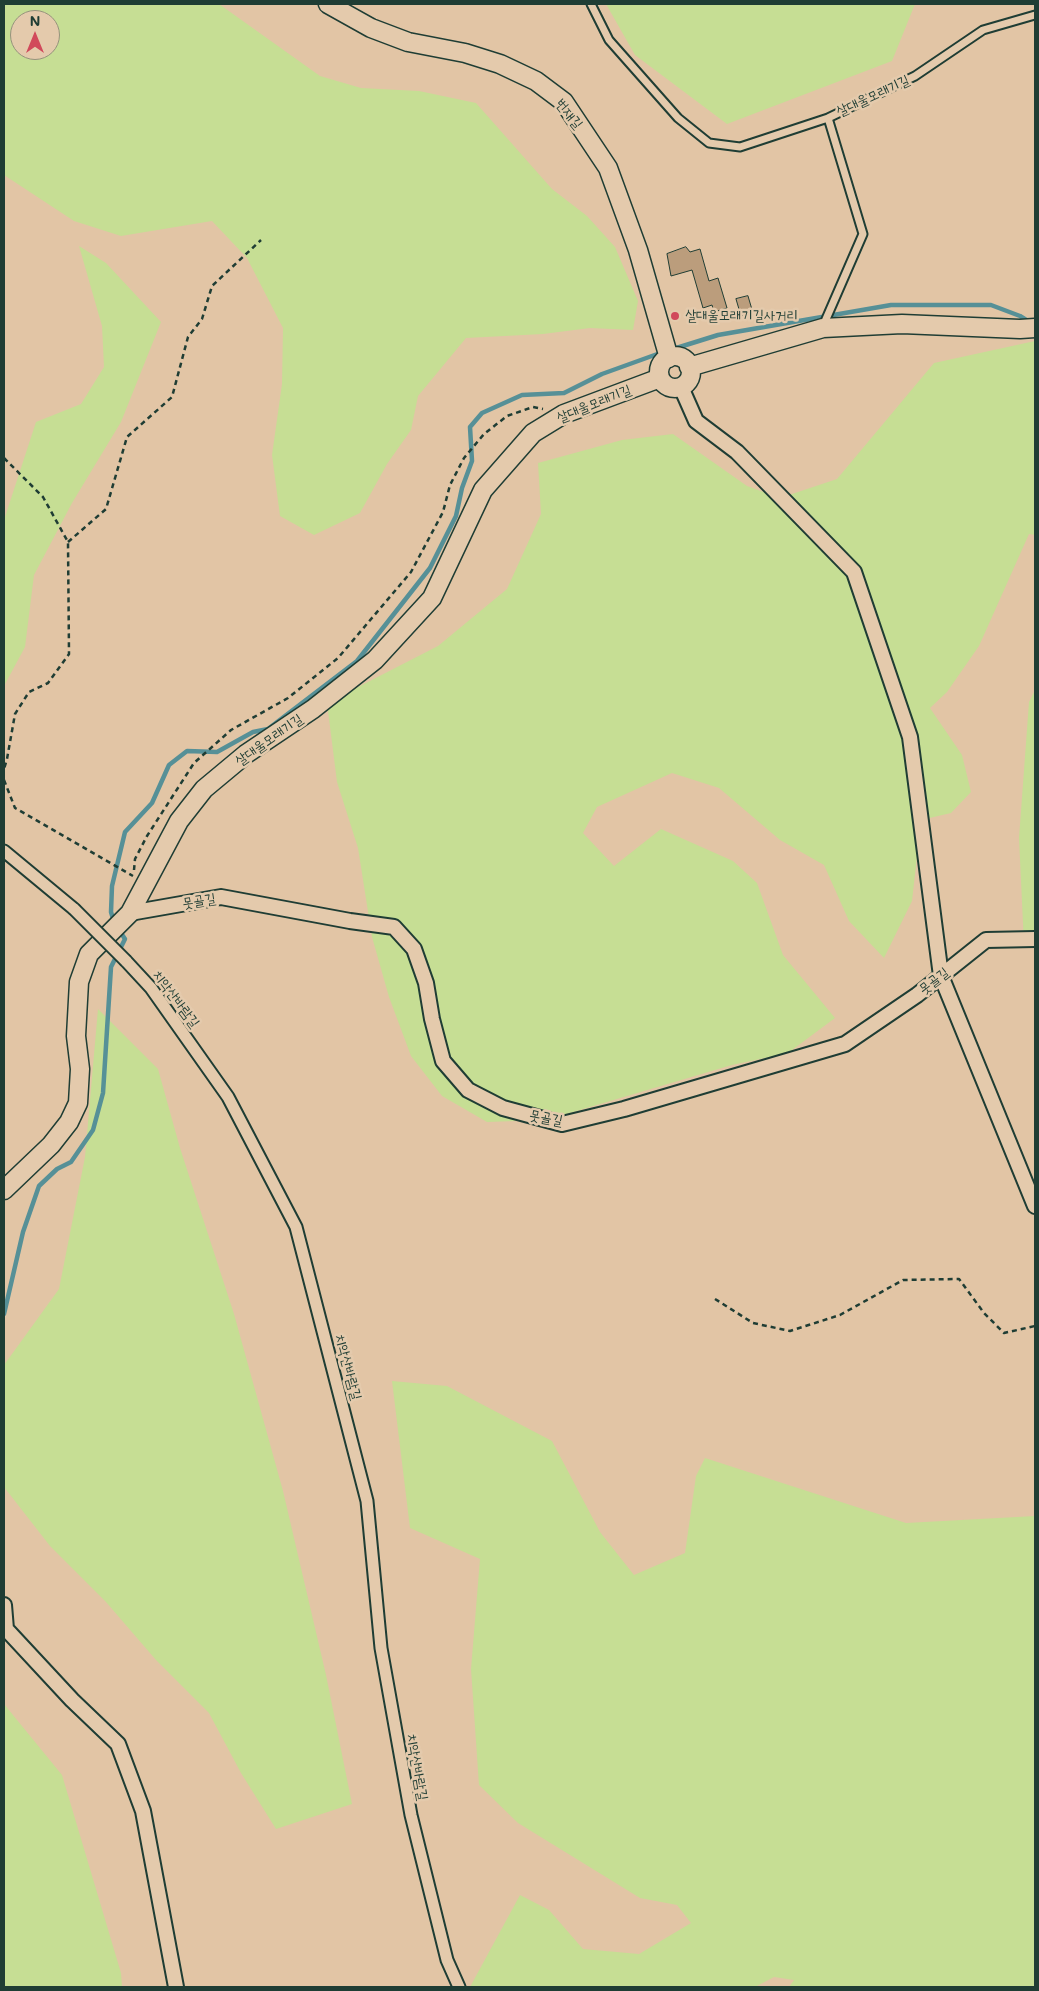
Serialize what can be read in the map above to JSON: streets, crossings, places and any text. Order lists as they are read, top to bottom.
{
  "streets": {
    "street": [
      "살대울모래기길",
      "번재길",
      "못골길",
      "치악산바람길"
    ]
  },
  "crossings": [
    ["살대울모래기길", "번재길"],
    ["살대울모래기길", "못골길"]
  ],
  "places": ["살대울모래기길사거리"],
  "north": "top"
}
